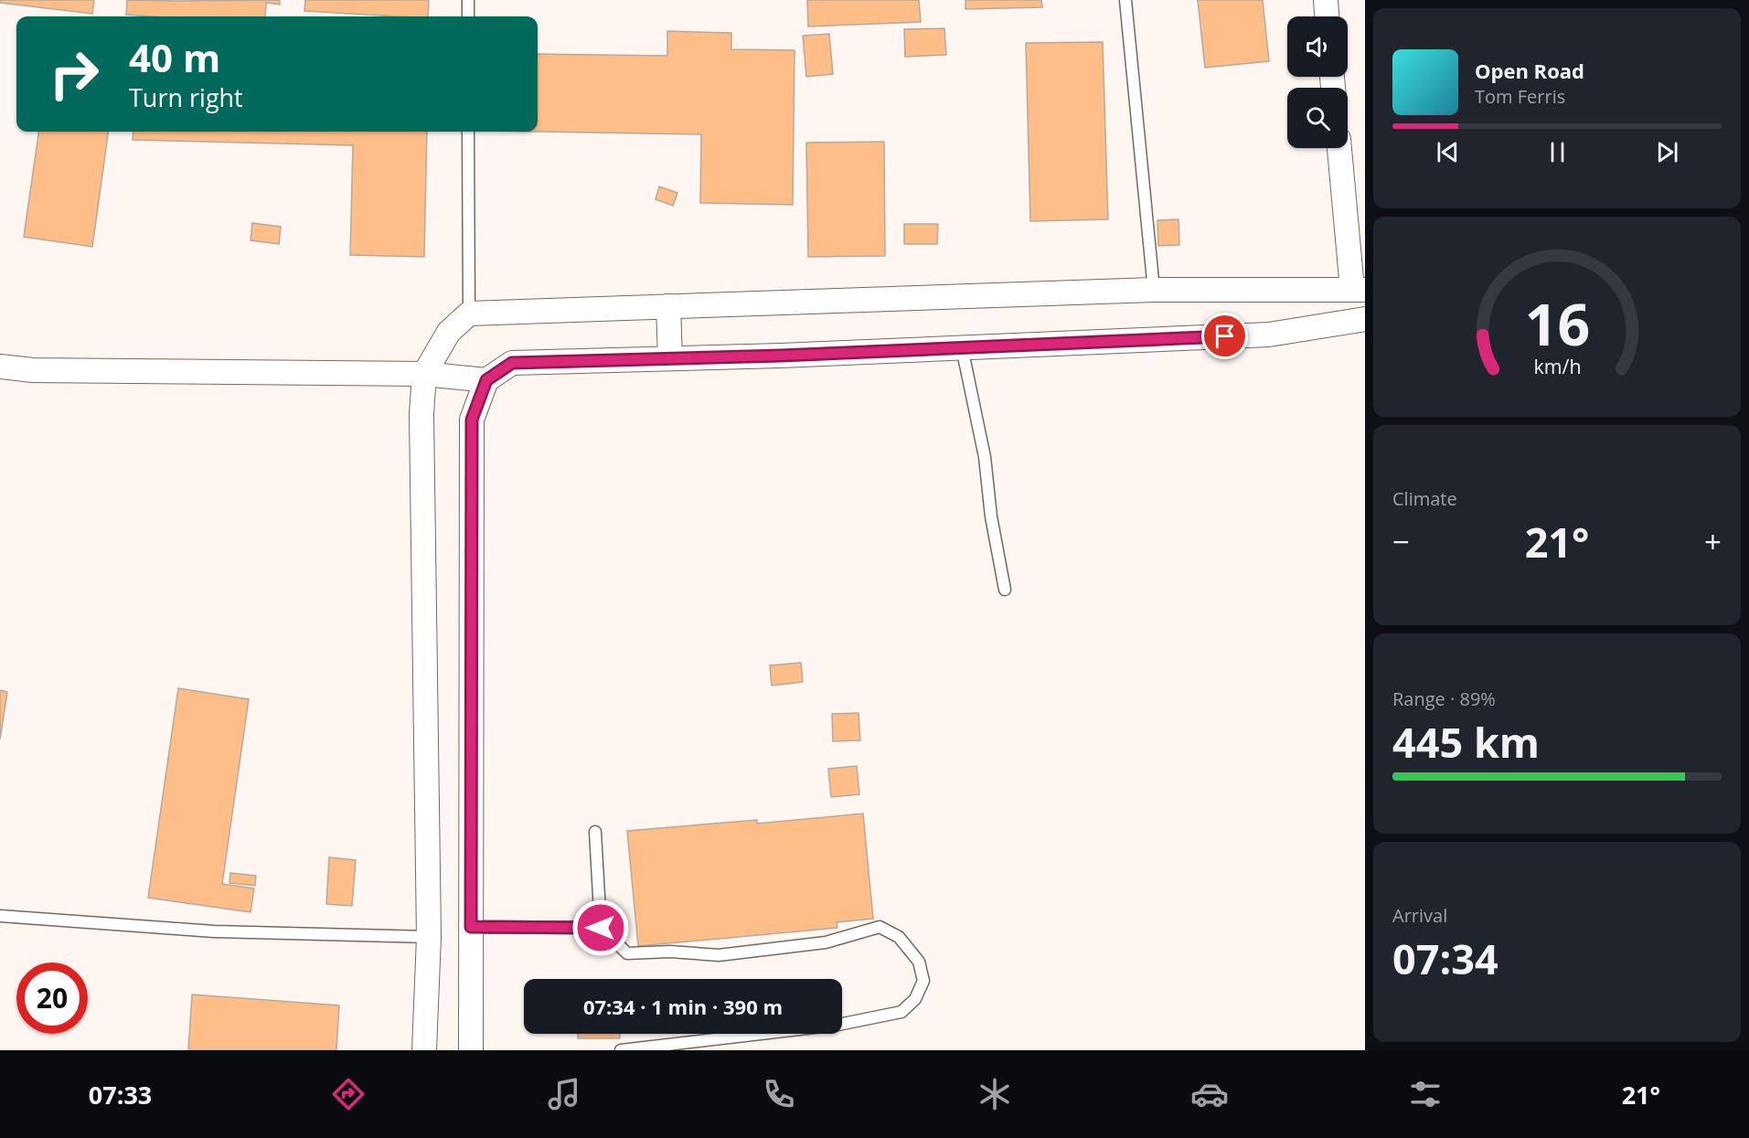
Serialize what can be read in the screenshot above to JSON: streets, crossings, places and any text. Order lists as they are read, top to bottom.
{
  "page": {
    "turn": ["40 m", "Turn right"],
    "song": ["Open Road", "Tom Ferris"],
    "tile": [
      "Climate",
      ["Range · 89%", "445 km"],
      ["Arrival", "07:34"]
    ],
    "heat": ["−", "21°", "+"],
    "limit": "20",
    "trip": "07:34 · 1 min · 390 m",
    "tabs": ["07:33", "21°"],
    "gauge": ["16", "km/h"]
  }
}
